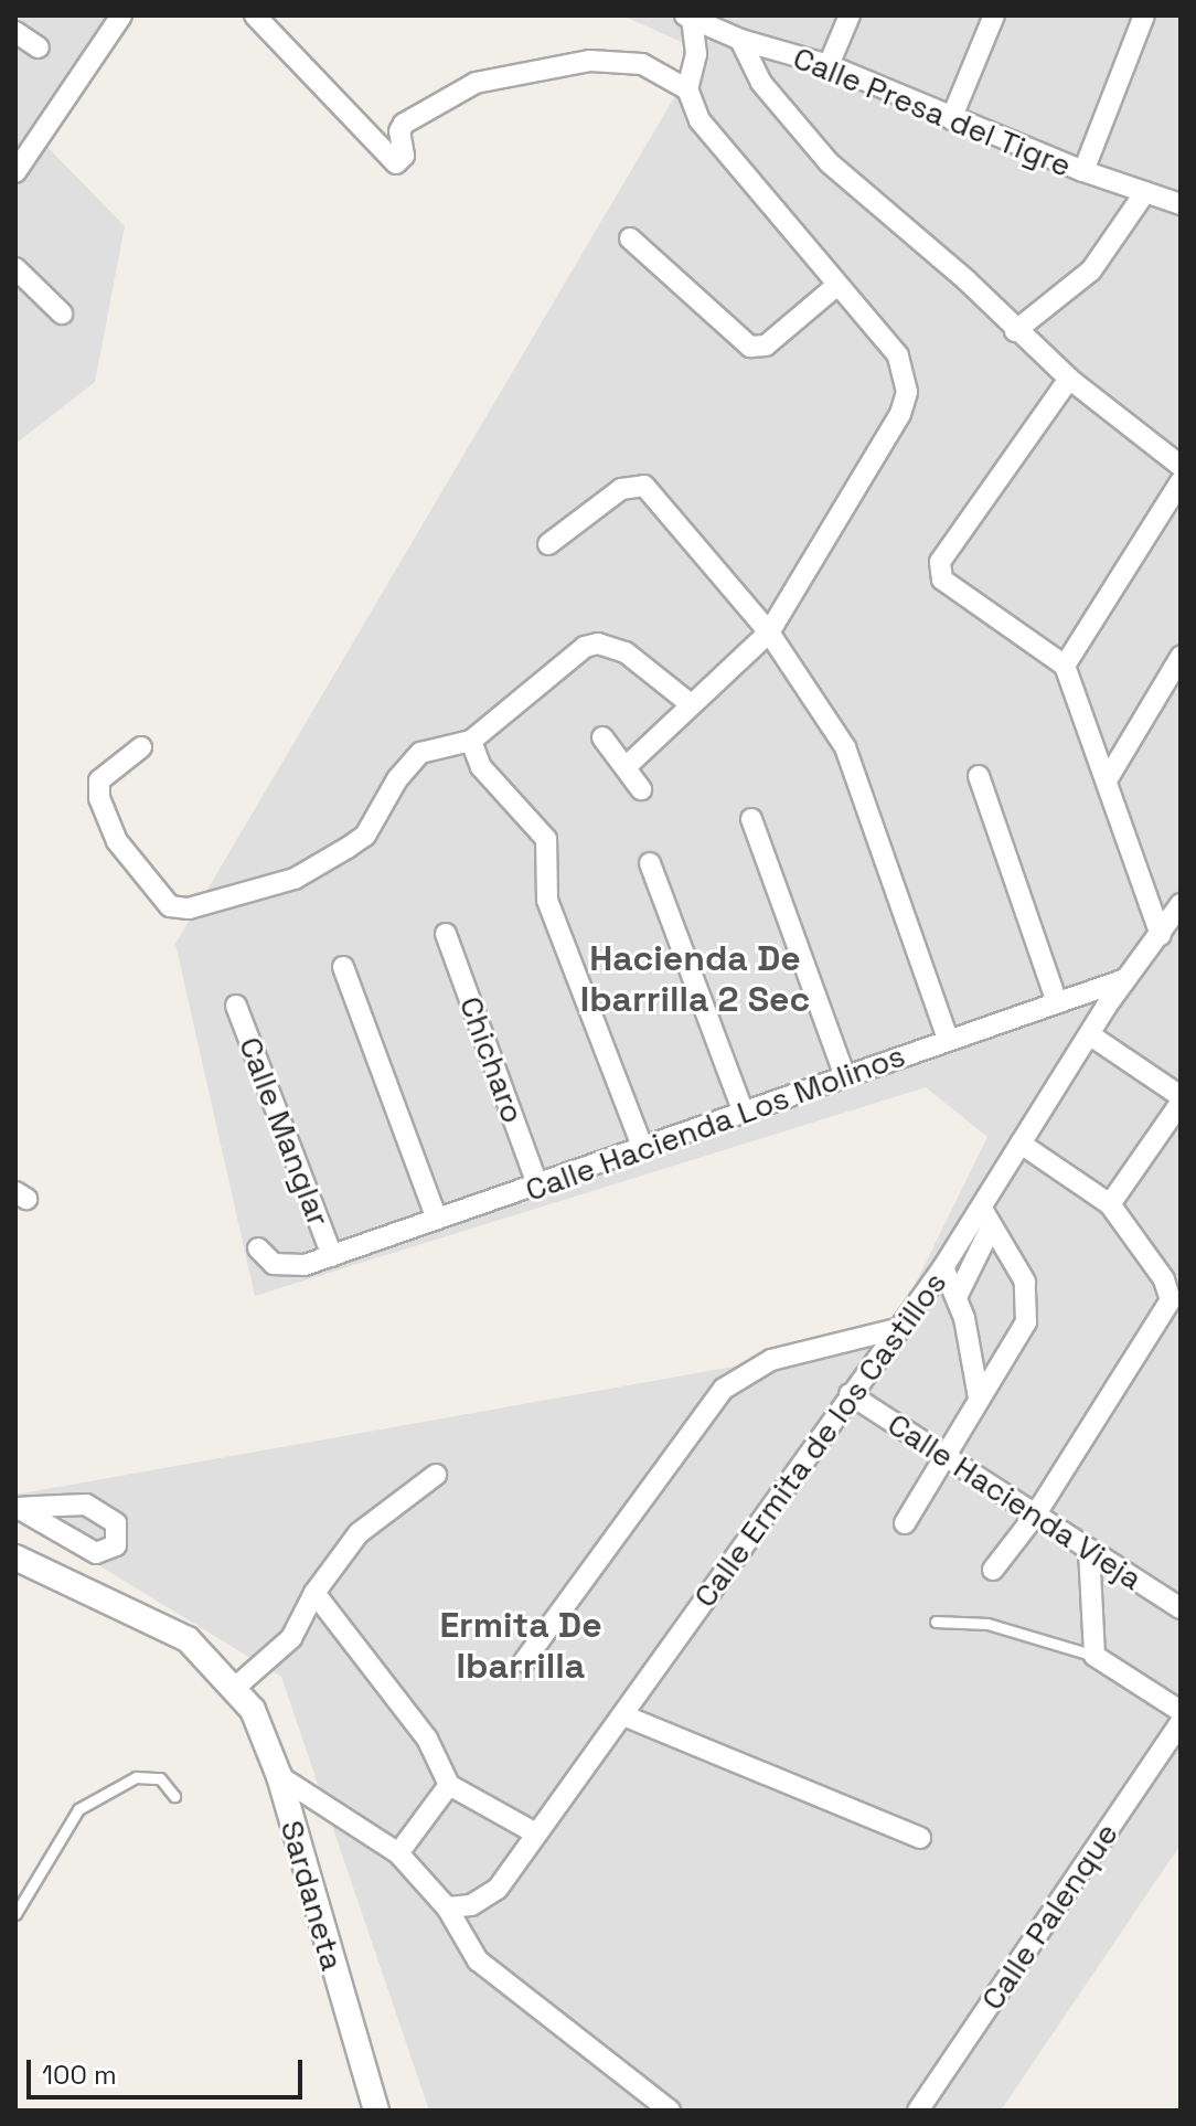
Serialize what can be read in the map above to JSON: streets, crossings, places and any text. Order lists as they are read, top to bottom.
{
  "streets": {
    "street": [
      "Calle Presa del Tigre",
      "Chicharo",
      "Calle Hacienda Los Molinos",
      "Calle Manglar",
      "Calle Ermita de los Castillos",
      "Calle Hacienda Vieja",
      "Sardaneta",
      "Calle Palenque"
    ]
  },
  "crossings": [
    ["Chicharo", "Calle Hacienda Los Molinos"],
    ["Calle Hacienda Los Molinos", "Calle Manglar"],
    ["Calle Hacienda Los Molinos", "Calle Ermita de los Castillos"],
    ["Calle Ermita de los Castillos", "Calle Hacienda Vieja"]
  ],
  "districts": ["Hacienda De Ibarrilla 2 Sec", "Ermita De Ibarrilla"],
  "scale_bar": "100 m"
}
